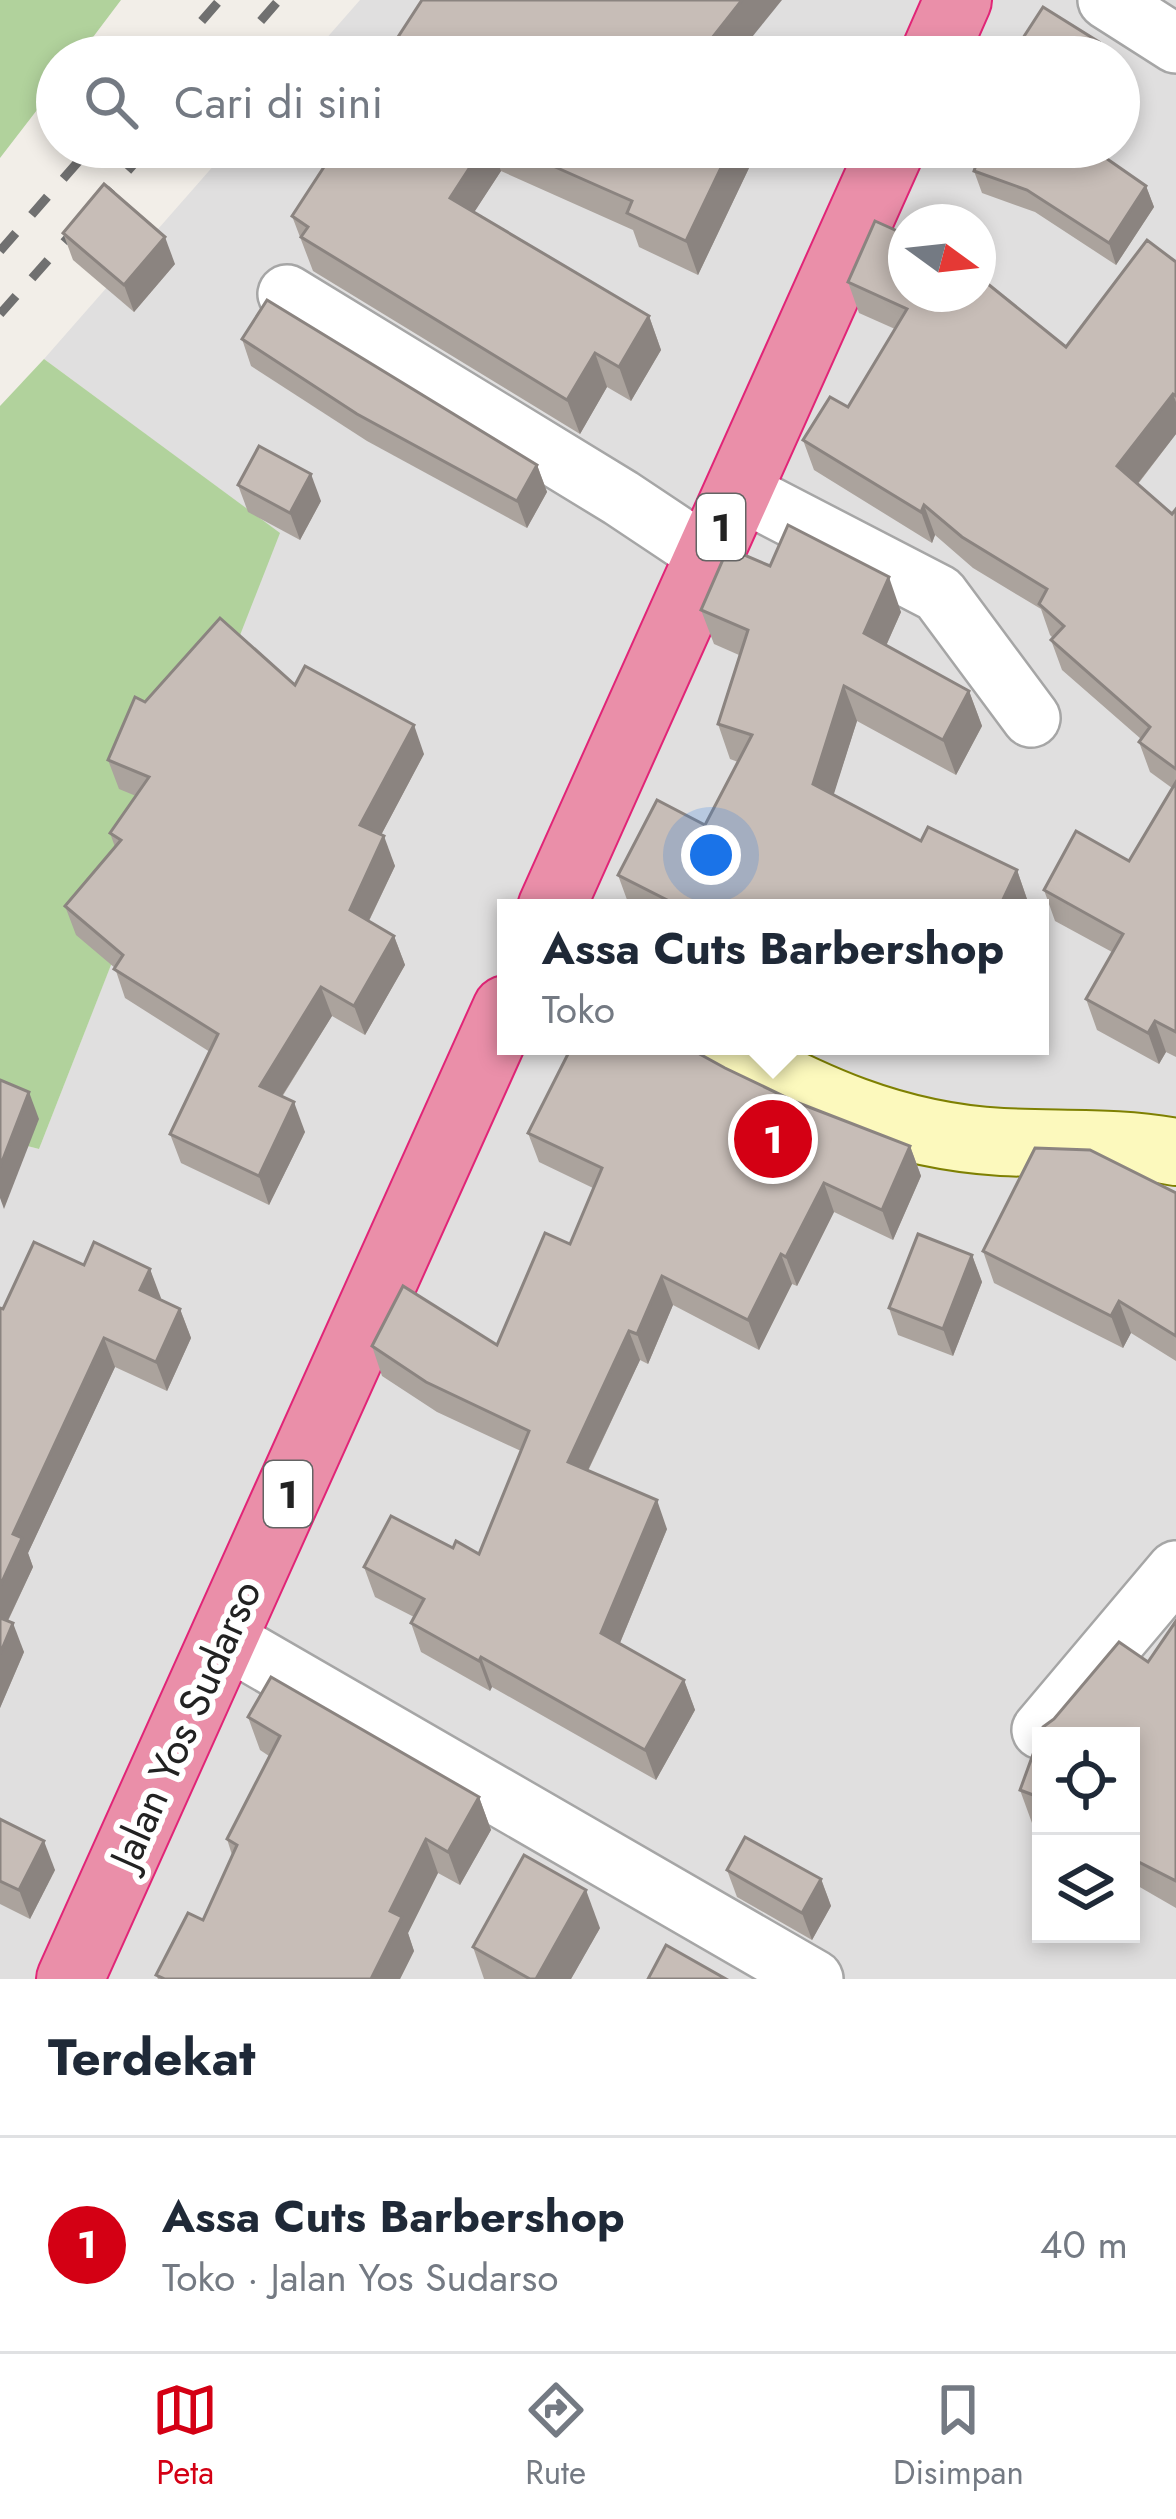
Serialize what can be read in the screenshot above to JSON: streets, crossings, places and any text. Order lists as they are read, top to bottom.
{
  "streets": {
    "highway": ["1", "Jalan Yos Sudarso"]
  },
  "north": "right",
  "page": {
    "search": "Cari di sini",
    "popup": ["Assa Cuts Barbershop", "Toko"],
    "pins": "1",
    "heading": "Terdekat",
    "list": [
      {
        "mark": "1",
        "name": "Assa Cuts Barbershop",
        "note": "Toko · Jalan Yos Sudarso",
        "value": "40 m"
      }
    ],
    "nav": ["Peta", "Rute", "Disimpan"]
  }
}
